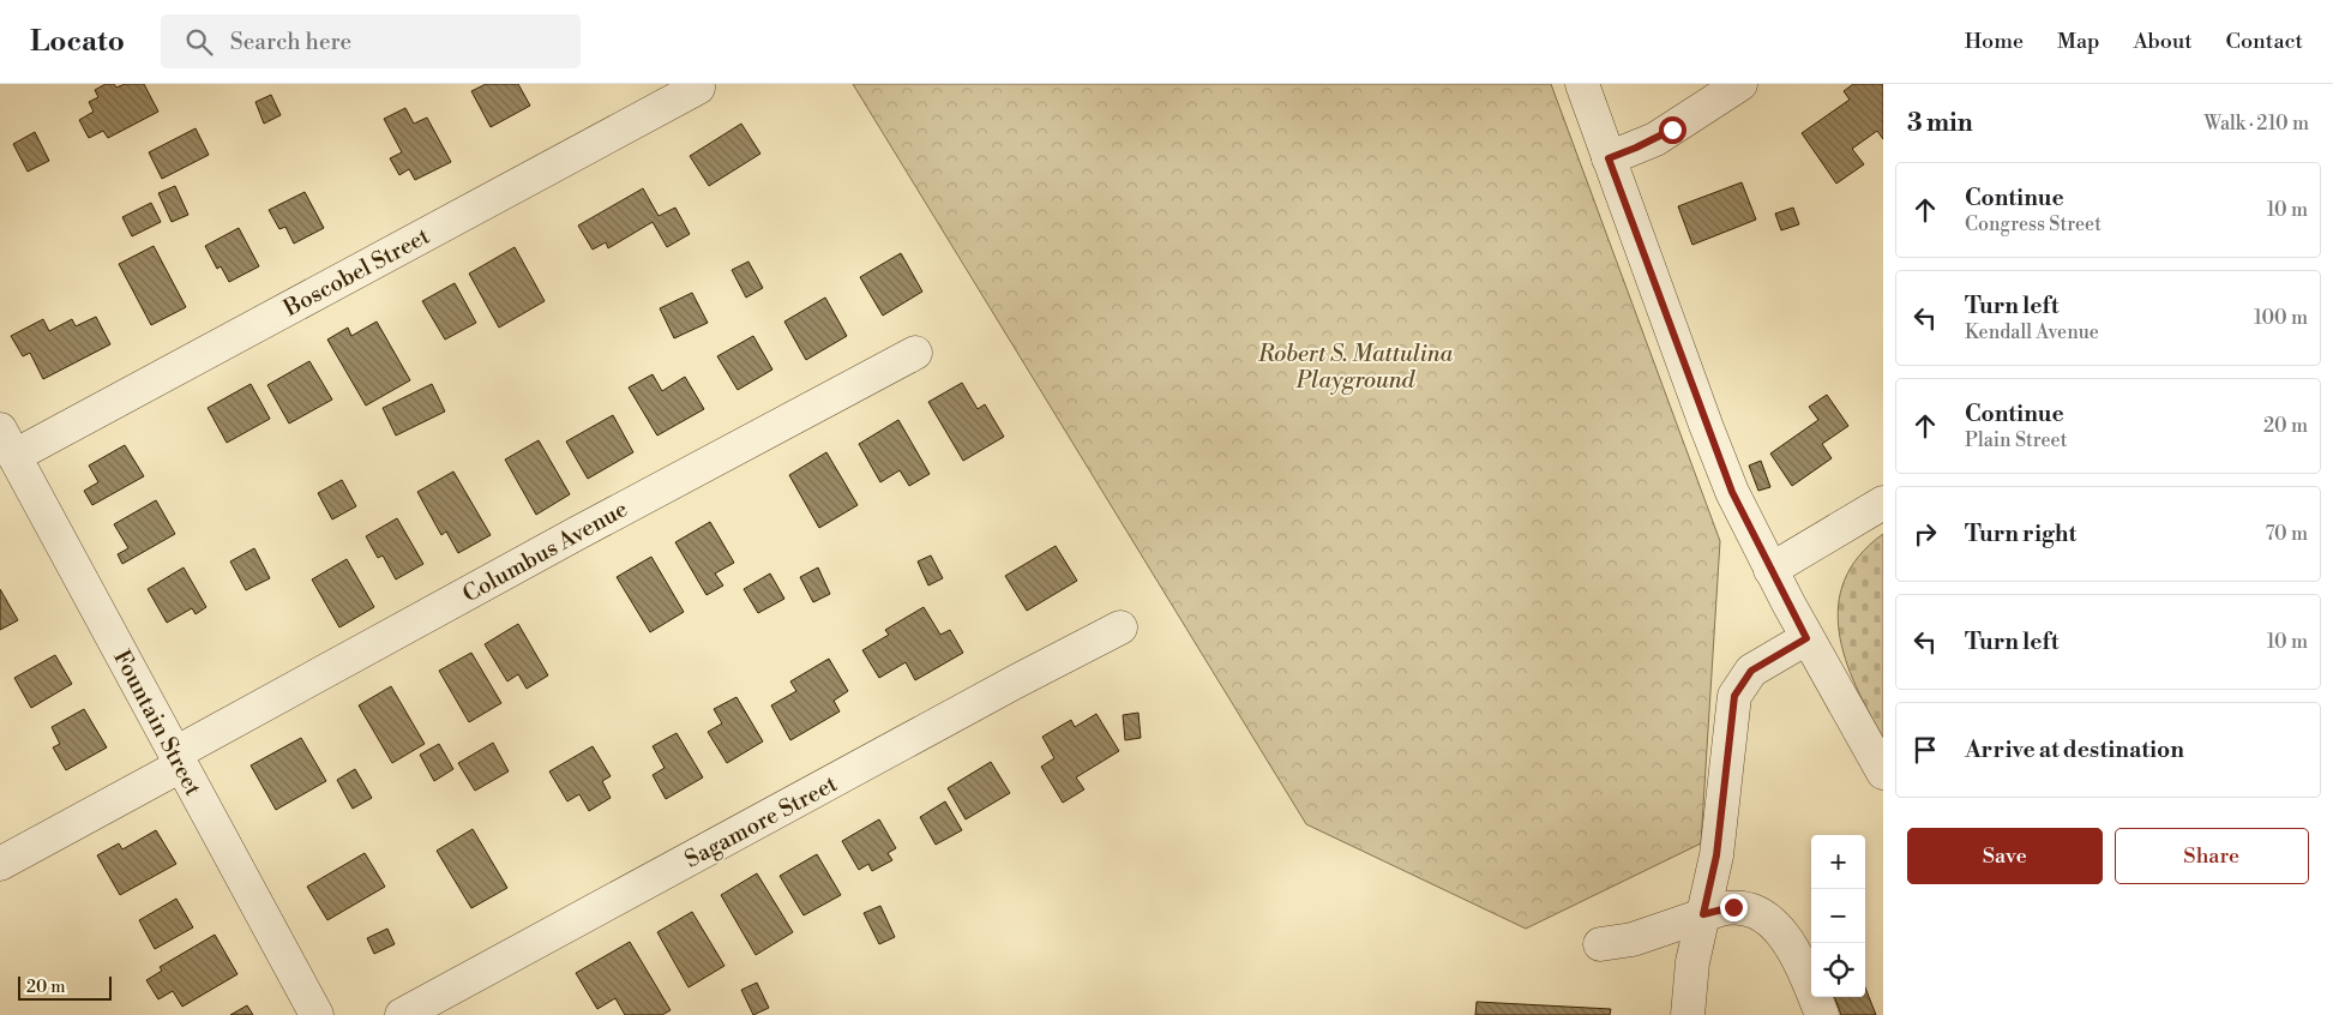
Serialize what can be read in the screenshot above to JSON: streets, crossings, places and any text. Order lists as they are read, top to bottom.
{
  "streets": {
    "street": [
      "Boscobel Street",
      "Columbus Avenue",
      "Fountain Street",
      "Sagamore Street"
    ]
  },
  "crossings": [
    ["Boscobel Street", "Fountain Street"],
    ["Columbus Avenue", "Fountain Street"]
  ],
  "parks": ["Robert S. Mattulina Playground"],
  "scale_bar": "20 m",
  "page": {
    "header": "Locato",
    "search": "Search here",
    "nav": [
      "Home",
      "Map",
      "About",
      "Contact"
    ],
    "heading": ["3 min", "Walk · 210 m"],
    "list": [
      ["Continue", "Congress Street", "10 m"],
      ["Turn left", "Kendall Avenue", "100 m"],
      ["Continue", "Plain Street", "20 m"],
      ["Turn right", "70 m"],
      ["Turn left", "10 m"],
      "Arrive at destination"
    ],
    "buttons": ["Save", "Share"],
    "map_buttons": ["+", "−"],
    "scale": "20 m"
  }
}
